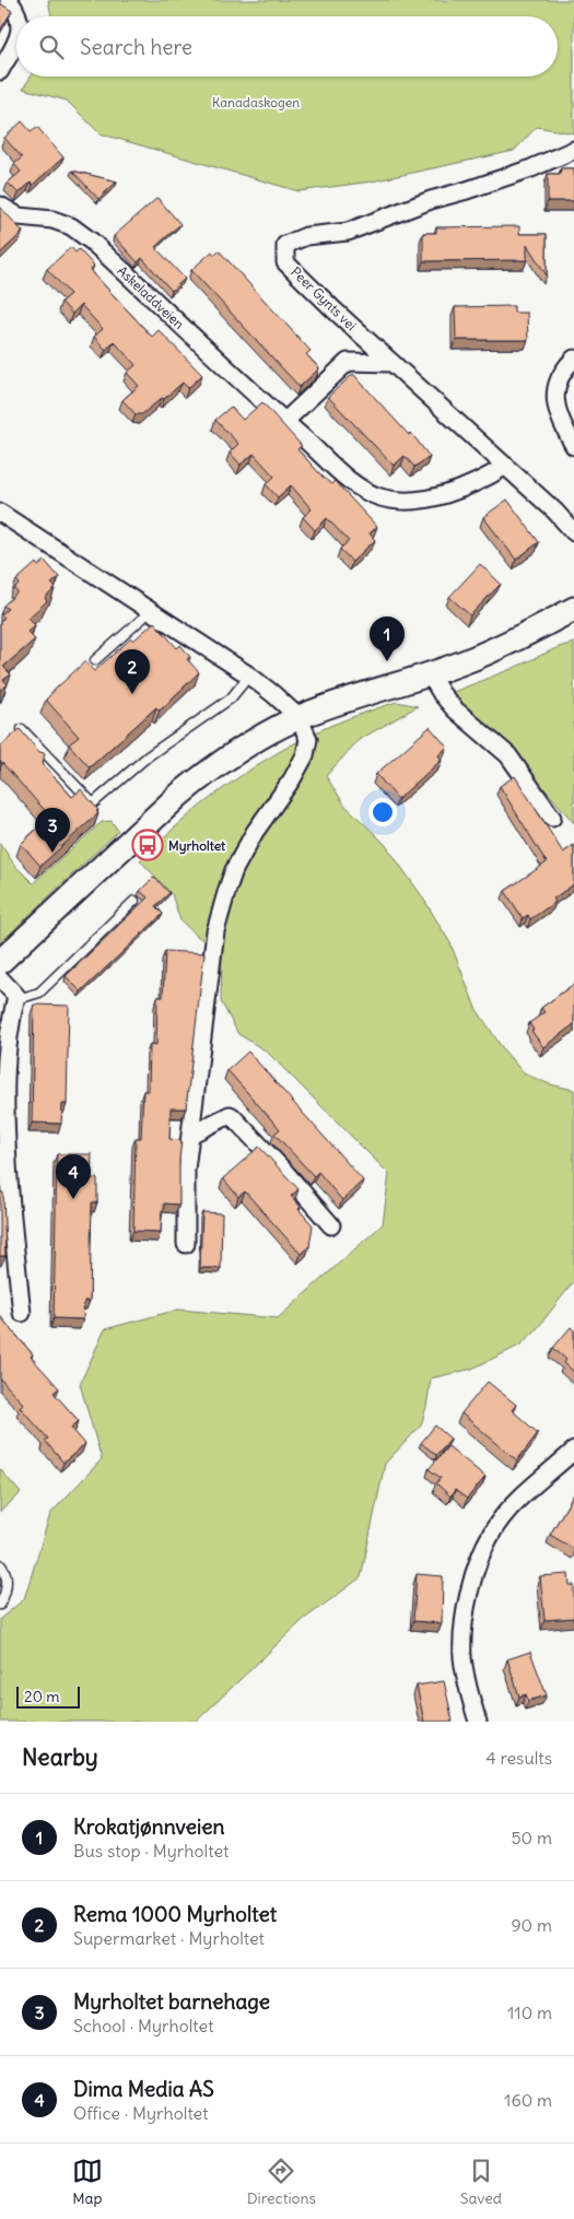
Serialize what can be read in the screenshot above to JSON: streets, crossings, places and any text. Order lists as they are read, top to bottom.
{
  "streets": {
    "street": ["Askeladdveien", "Peer Gynts vei"]
  },
  "crossings": [
    ["Askeladdveien", "Peer Gynts vei"]
  ],
  "parks": ["Kanadaskogen"],
  "places": {
    "bus stop": ["Myrholtet"]
  },
  "scale_bar": "20 m",
  "page": {
    "search": "Search here",
    "pins": [
      "1",
      "2",
      "3",
      "4"
    ],
    "scale": "20 m",
    "heading": ["Nearby", "4 results"],
    "list": [
      {
        "mark": "1",
        "name": "Krokatjønnveien",
        "note": "Bus stop · Myrholtet",
        "value": "50 m"
      },
      {
        "mark": "2",
        "name": "Rema 1000 Myrholtet",
        "note": "Supermarket · Myrholtet",
        "value": "90 m"
      },
      {
        "mark": "3",
        "name": "Myrholtet barnehage",
        "note": "School · Myrholtet",
        "value": "110 m"
      },
      {
        "mark": "4",
        "name": "Dima Media AS",
        "note": "Office · Myrholtet",
        "value": "160 m"
      }
    ],
    "nav": ["Map", "Directions", "Saved"]
  }
}
